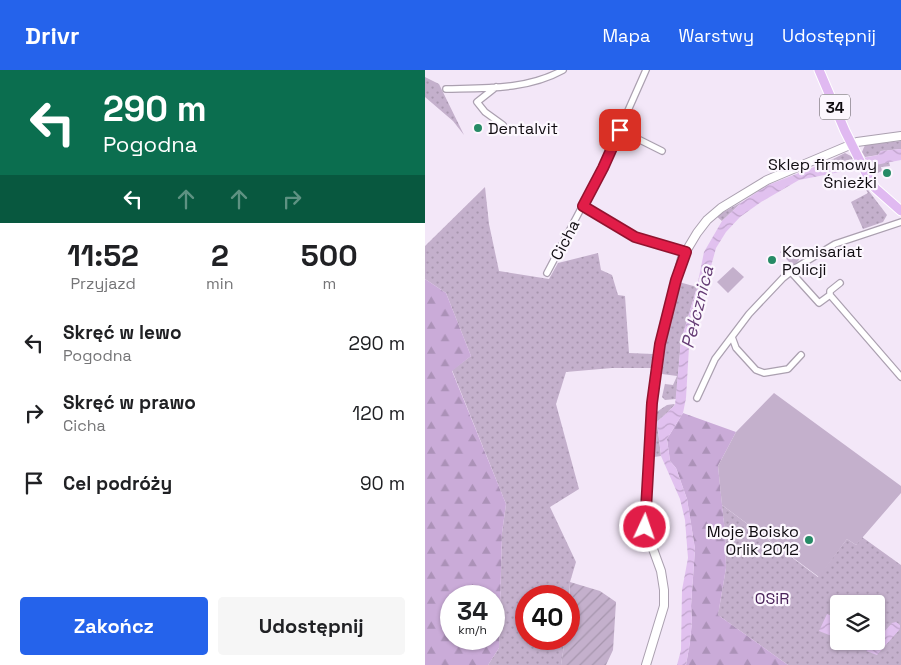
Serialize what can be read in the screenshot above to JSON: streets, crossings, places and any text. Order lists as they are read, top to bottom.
{
  "streets": {
    "main road": ["34"],
    "street": ["Cicha"]
  },
  "water": ["Pełcznica"],
  "parks": ["OSiR"],
  "places": [
    "Dentalvit",
    "Sklep firmowy Śnieżki",
    "Komisariat Policji",
    "Moje Boisko Orlik 2012"
  ],
  "page": {
    "header": "Drivr",
    "nav": ["Mapa", "Warstwy", "Udostępnij"],
    "turn": ["290 m", "Pogodna"],
    "eta": [
      "11:52",
      "Przyjazd",
      "2",
      "min",
      "500",
      "m"
    ],
    "list": [
      {
        "name": "Skręć w lewo",
        "note": "Pogodna",
        "value": "290 m"
      },
      {
        "name": "Skręć w prawo",
        "note": "Cicha",
        "value": "120 m"
      },
      {
        "name": "Cel podróży",
        "value": "90 m"
      }
    ],
    "speed": "34 km/h",
    "limit": "40",
    "buttons": ["Zakończ", "Udostępnij"]
  }
}
